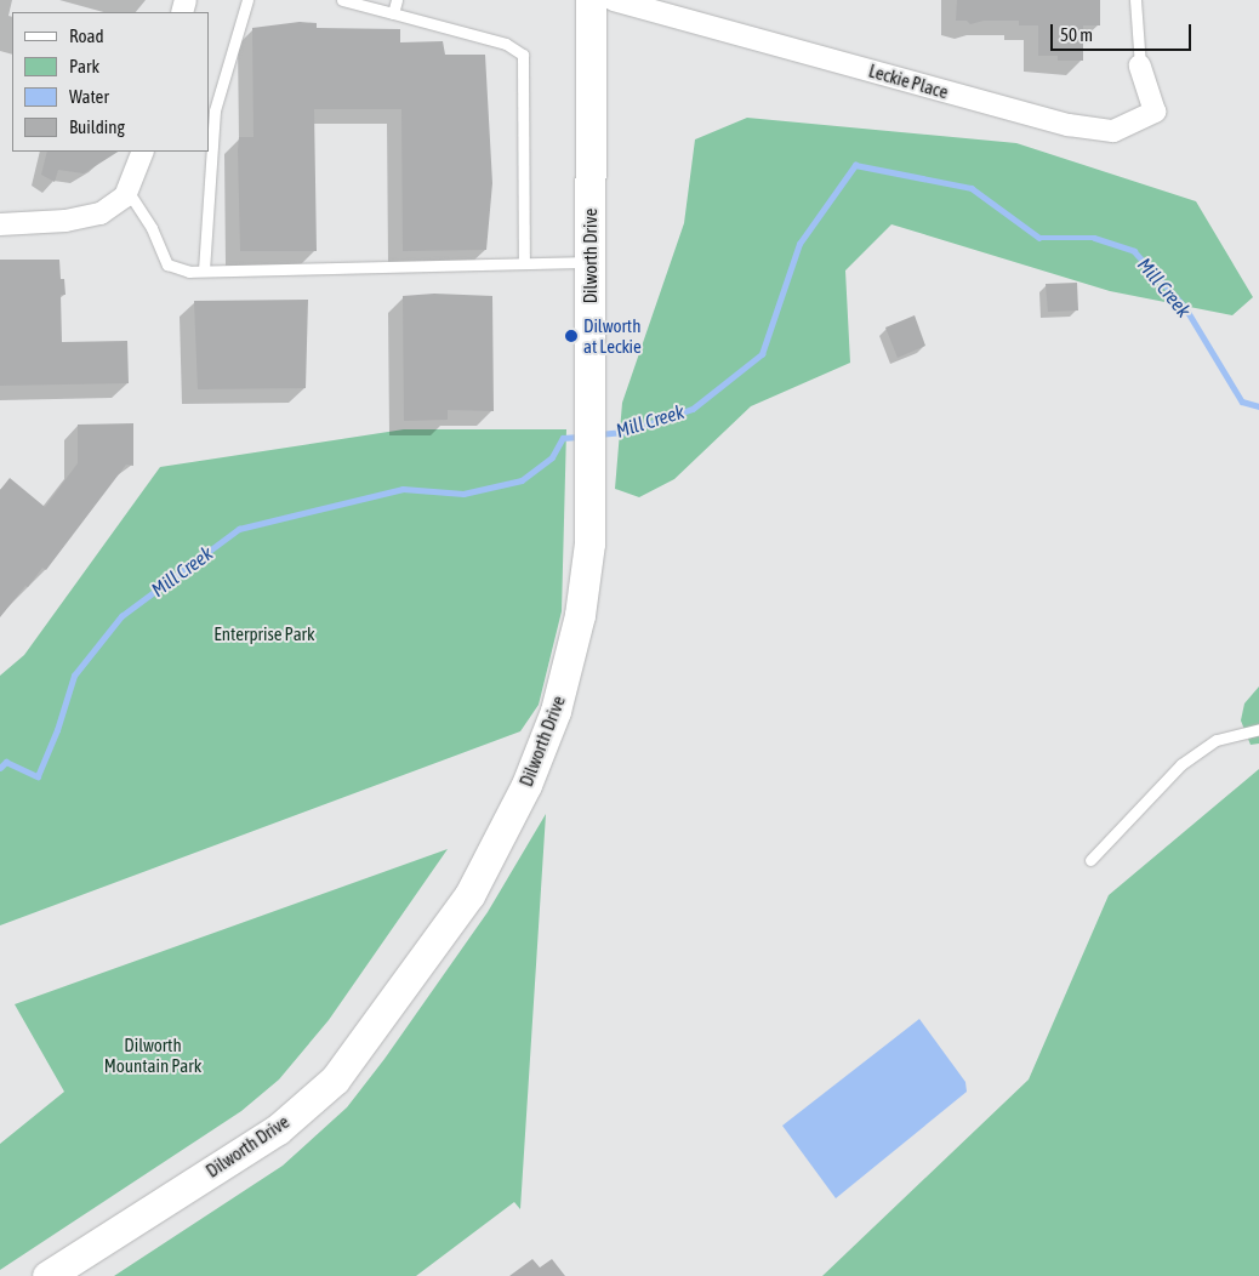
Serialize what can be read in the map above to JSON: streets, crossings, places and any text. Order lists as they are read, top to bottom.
{
  "streets": {
    "main road": ["Dilworth Drive"],
    "street": ["Leckie Place"]
  },
  "water": ["Mill Creek"],
  "parks": ["Enterprise Park", "Dilworth Mountain Park"],
  "places": ["Dilworth at Leckie"],
  "legend": [
    "Road",
    "Park",
    "Water",
    "Building"
  ],
  "scale_bar": "50 m"
}
